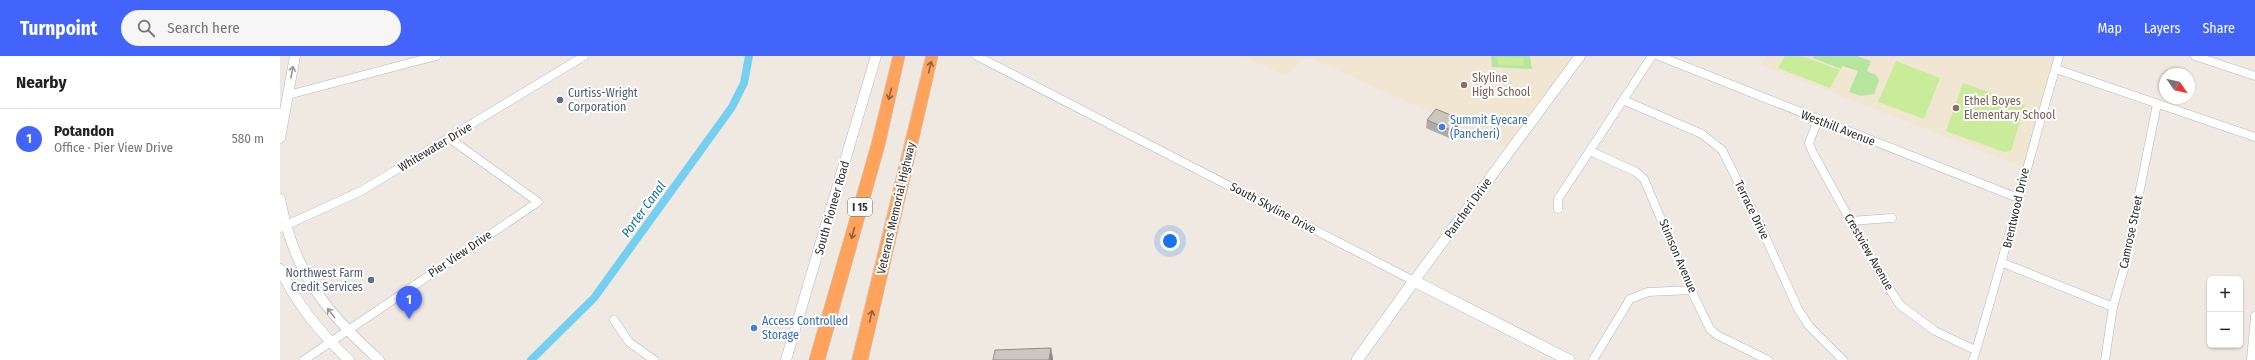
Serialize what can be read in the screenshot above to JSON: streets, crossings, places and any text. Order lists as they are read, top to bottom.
{
  "streets": {
    "highway": ["I 15", "Veterans Memorial Highway"],
    "main road": ["South Skyline Drive", "Pancheri Drive"],
    "street": [
      "Westhill Avenue",
      "Whitewater Drive",
      "South Pioneer Road",
      "Brentwood Drive",
      "Terrace Drive",
      "Camrose Street",
      "Crestview Avenue",
      "Pier View Drive",
      "Stimson Avenue"
    ]
  },
  "crossings": [
    ["Westhill Avenue", "Brentwood Drive"],
    ["Westhill Avenue", "Crestview Avenue"],
    ["Whitewater Drive", "Pier View Drive"],
    ["South Skyline Drive", "Pancheri Drive"],
    ["Brentwood Drive", "Crestview Avenue"]
  ],
  "water": ["Porter Canal"],
  "places": [
    "Skyline High School",
    "Curtiss-Wright Corporation",
    "Ethel Boyes Elementary School",
    "Summit Eyecare (Pancheri)",
    "Northwest Farm Credit Services",
    "Access Controlled Storage"
  ],
  "north": "bottom right",
  "page": {
    "header": "Turnpoint",
    "search": "Search here",
    "nav": ["Map", "Layers", "Share"],
    "heading": "Nearby",
    "list": [
      {
        "mark": "1",
        "name": "Potandon",
        "note": "Office · Pier View Drive",
        "value": "580 m"
      }
    ],
    "map_buttons": ["+", "−"],
    "pins": "1"
  }
}
